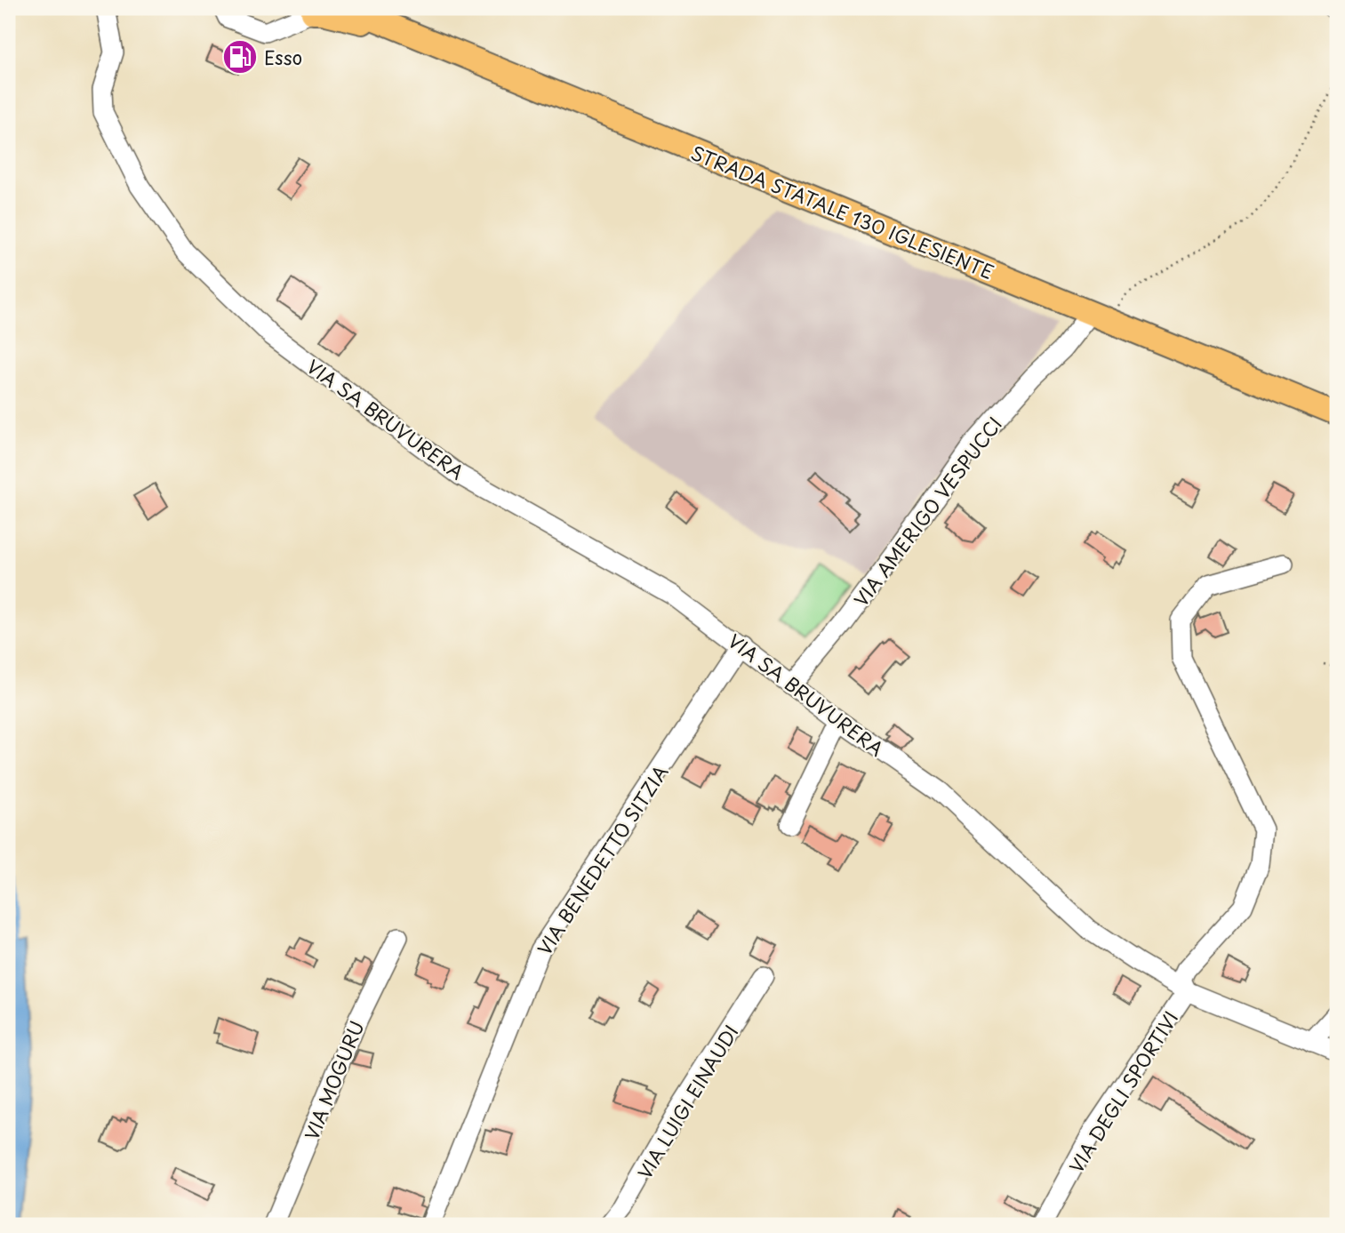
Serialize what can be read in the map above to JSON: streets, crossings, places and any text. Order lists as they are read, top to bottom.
{
  "streets": {
    "main road": ["STRADA STATALE 130 IGLESIENTE"],
    "street": [
      "VIA SA BRUVURERA",
      "VIA AMERIGO VESPUCCI",
      "VIA BENEDETTO SITZIA",
      "VIA MOGURU",
      "VIA DEGLI SPORTIVI",
      "VIA LUIGI EINAUDI"
    ]
  },
  "crossings": [
    ["STRADA STATALE 130 IGLESIENTE", "VIA AMERIGO VESPUCCI"],
    ["VIA SA BRUVURERA", "VIA AMERIGO VESPUCCI"],
    ["VIA SA BRUVURERA", "VIA BENEDETTO SITZIA"],
    ["VIA SA BRUVURERA", "VIA DEGLI SPORTIVI"]
  ],
  "places": {
    "fuel station": ["Esso"]
  }
}
